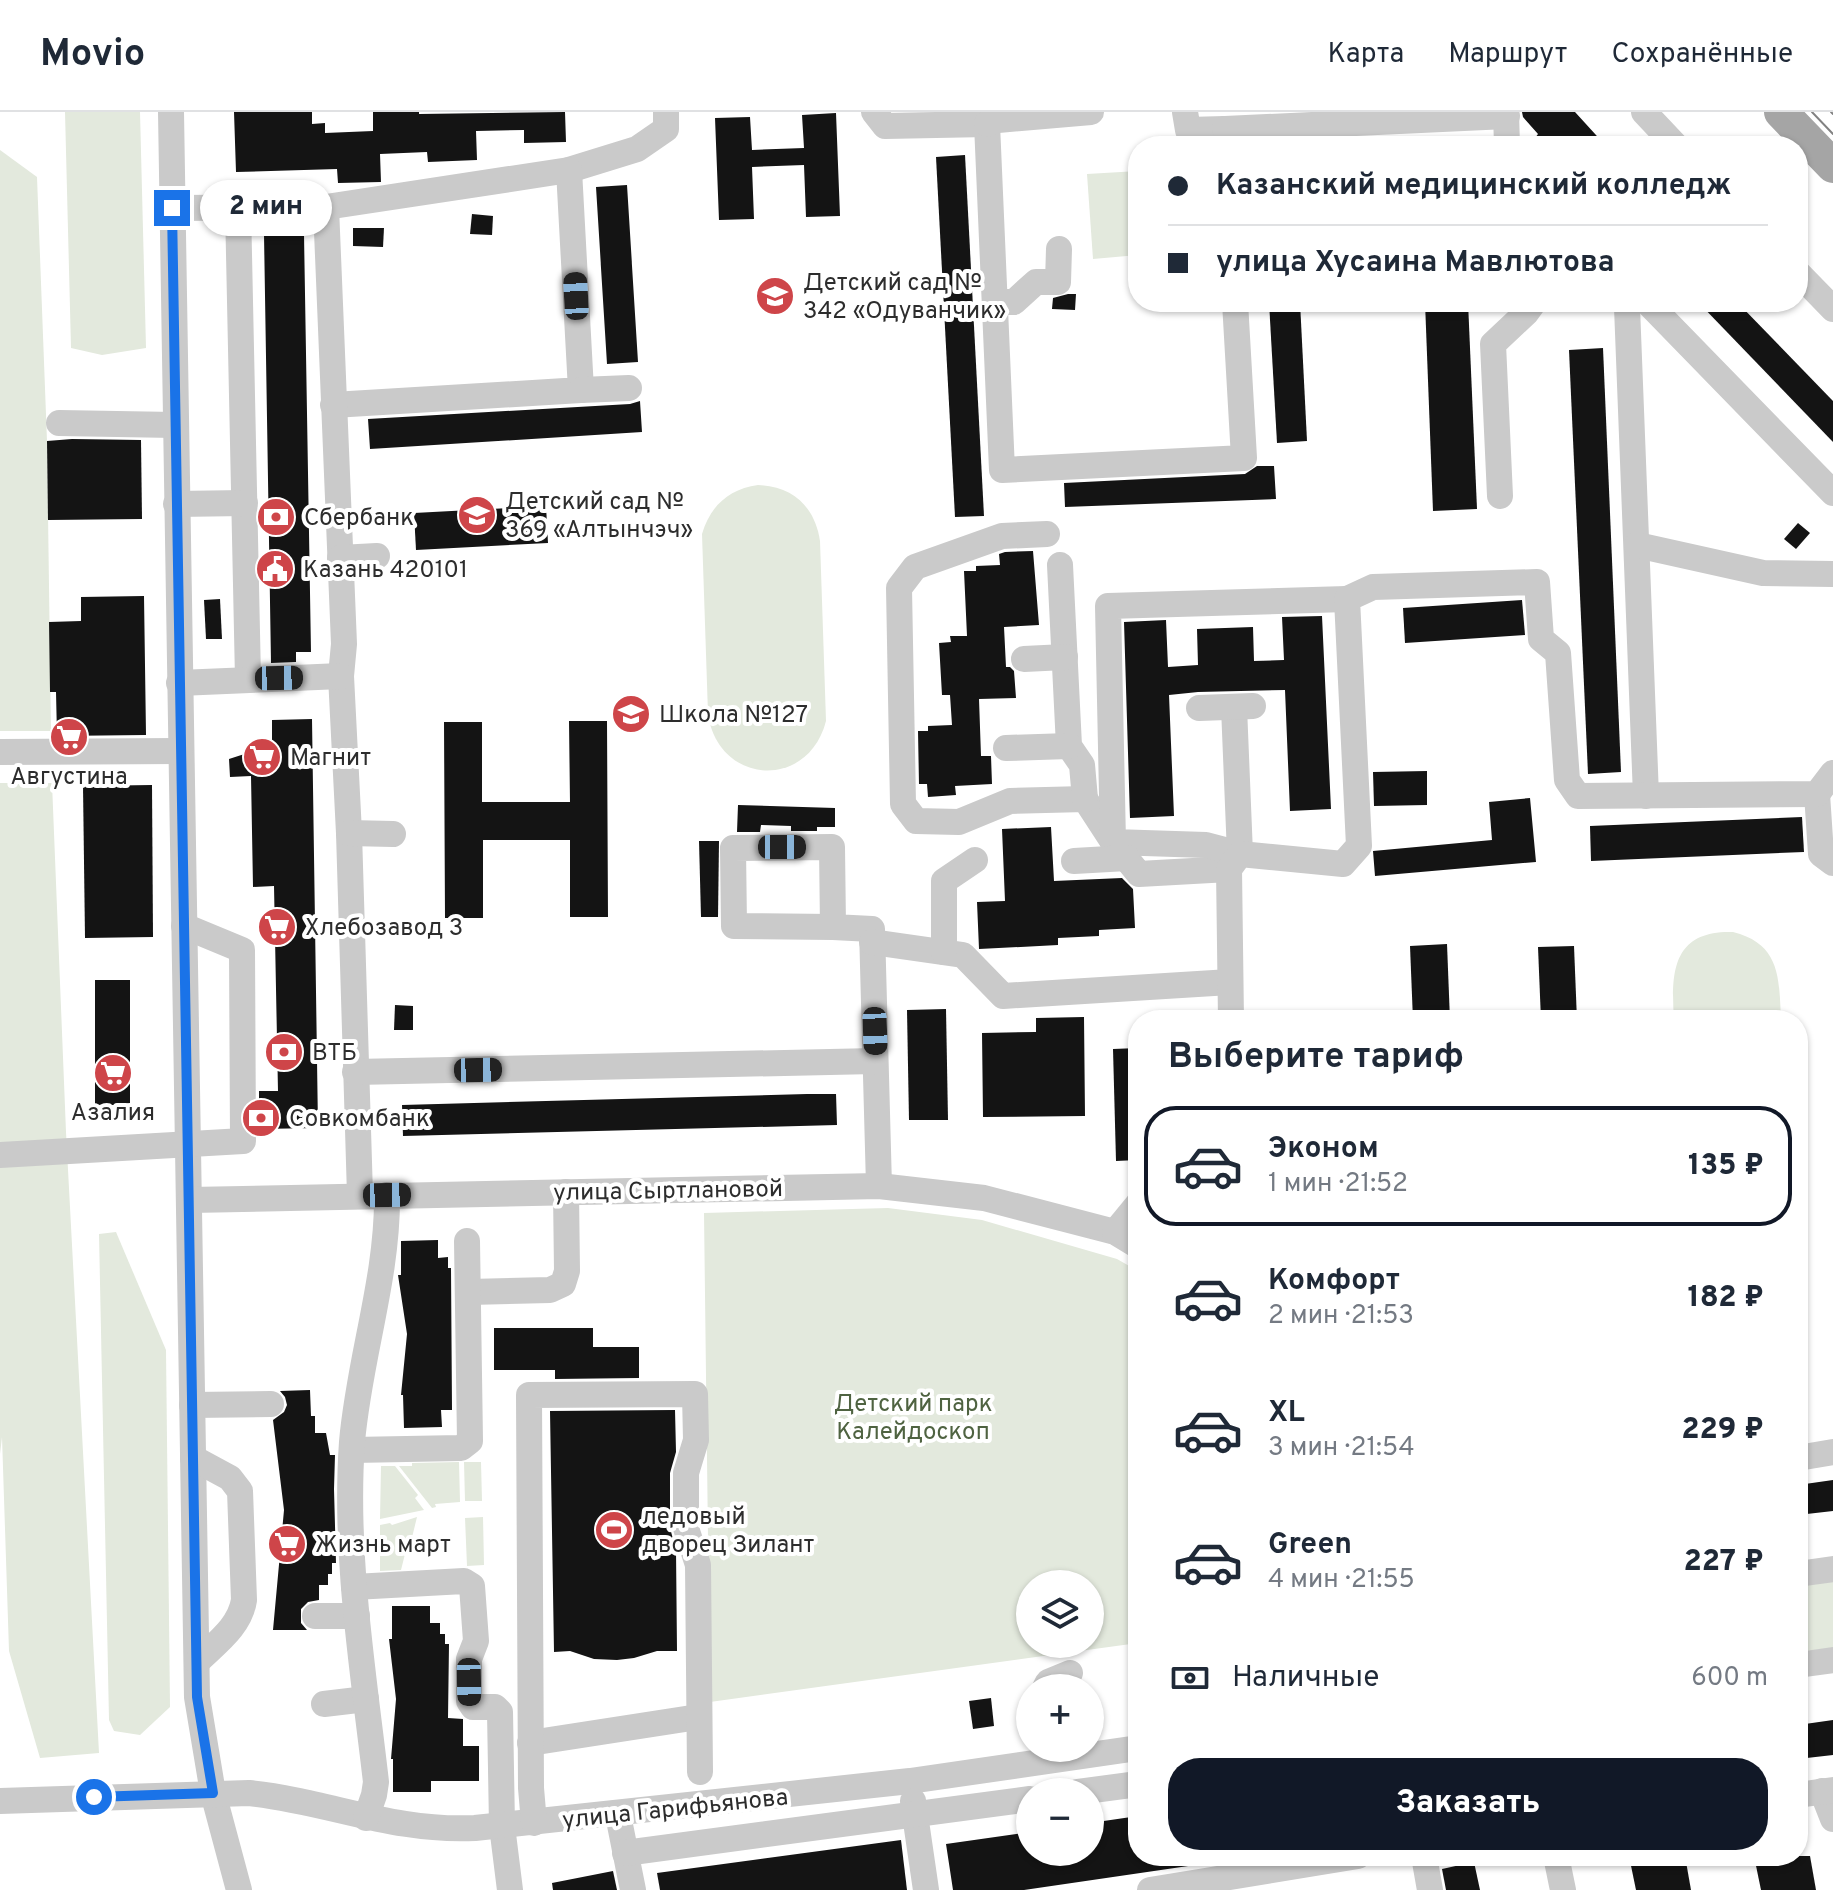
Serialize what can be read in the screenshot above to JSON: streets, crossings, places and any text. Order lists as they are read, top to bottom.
{
  "streets": {
    "street": ["улица Сыртлановой", "улица Гарифьянова"]
  },
  "parks": ["Детский парк Калейдоскоп"],
  "places": {
    "school or university": ["Детский сад № 342 «Одуванчик»", "Детский сад № 369 «Алтынчэч»", "Школа №127"],
    "bank": ["Сбербанк", "ВТБ", "Совкомбанк"],
    "public building": ["Казань 420101"],
    "supermarket": [
      "Августина",
      "Магнит",
      "Хлебозавод 3",
      "Азалия",
      "Жизнь март"
    ],
    "sports": ["ледовый дворец Зилант"]
  },
  "page": {
    "header": "Movio",
    "nav": ["Карта", "Маршрут", "Сохранённые"],
    "banner": ["Казанский медицинский колледж", "улица Хусаина Мавлютова"],
    "bubble": "2 мин",
    "heading": "Выберите тариф",
    "list": [
      {
        "name": "Эконом",
        "note": "1 мин · 21:52",
        "value": "135 ₽"
      },
      {
        "name": "Комфорт",
        "note": "2 мин · 21:53",
        "value": "182 ₽"
      },
      {
        "name": "XL",
        "note": "3 мин · 21:54",
        "value": "229 ₽"
      },
      {
        "name": "Green",
        "note": "4 мин · 21:55",
        "value": "227 ₽"
      }
    ],
    "map_buttons": ["+", "−"],
    "pay": ["Наличные", "600 m"],
    "buttons": "Заказать"
  }
}
